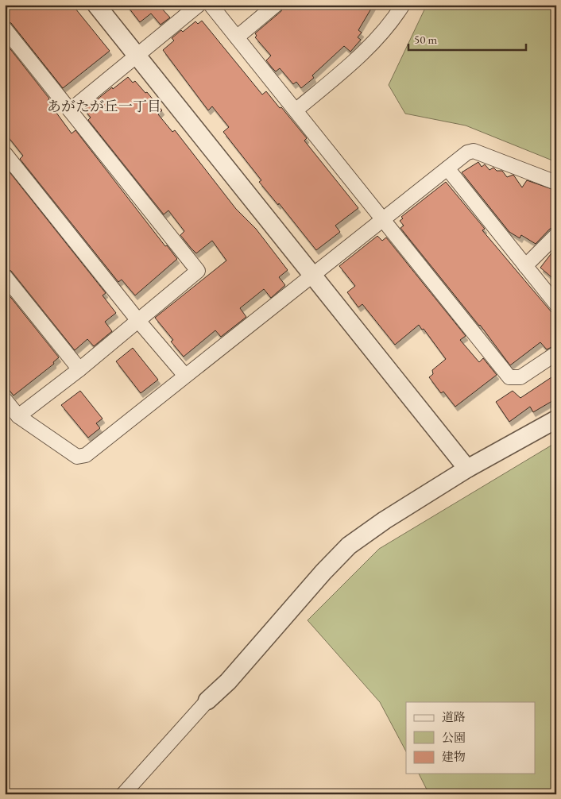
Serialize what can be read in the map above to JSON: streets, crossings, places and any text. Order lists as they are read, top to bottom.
{
  "districts": ["あがたが丘一丁目"],
  "legend": ["道路", "公園", "建物"],
  "scale_bar": "50 m"
}
